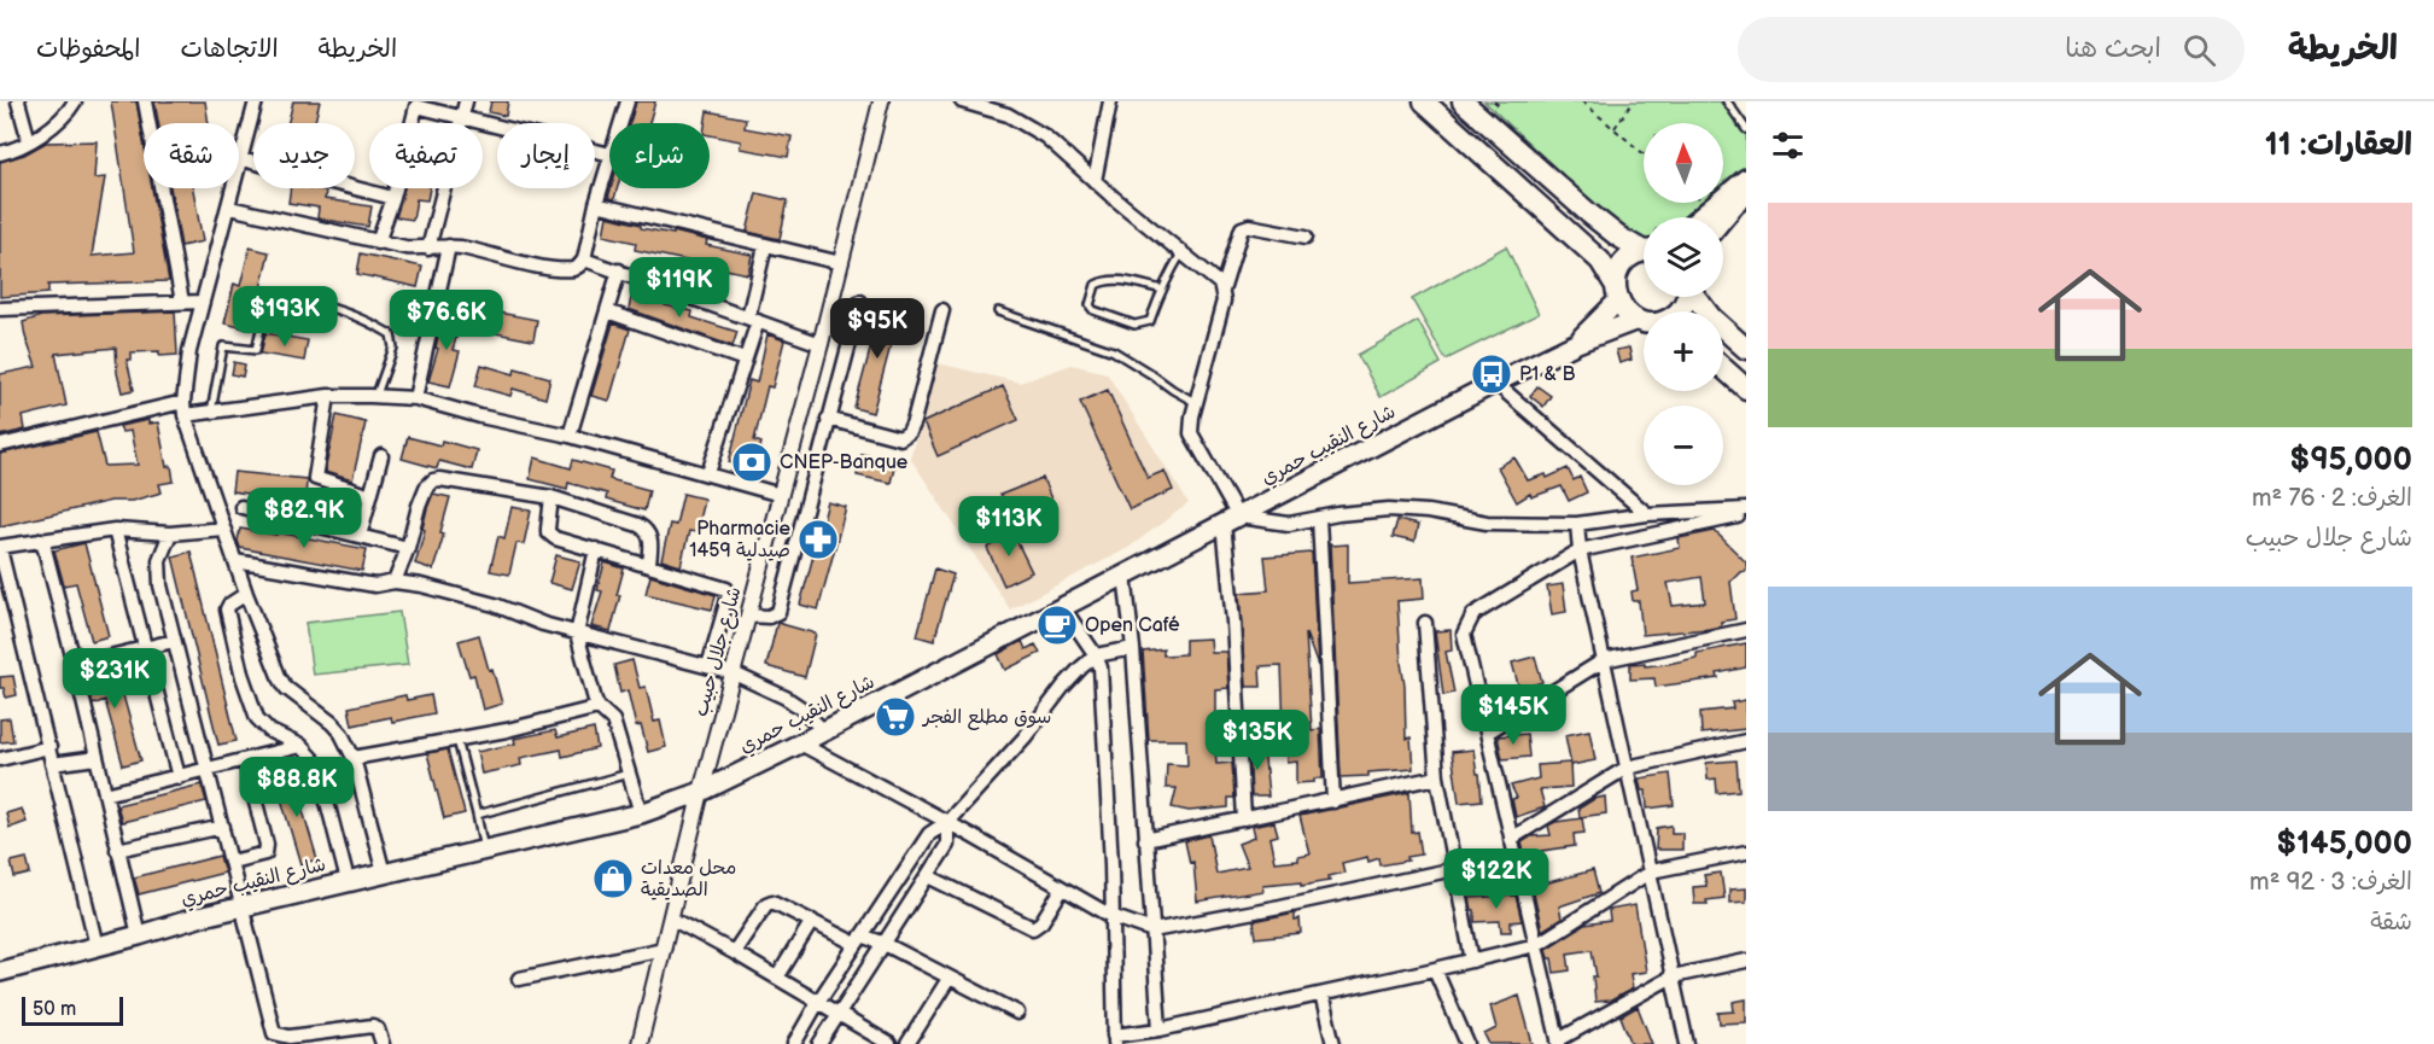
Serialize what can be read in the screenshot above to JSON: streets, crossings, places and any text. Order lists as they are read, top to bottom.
{
  "streets": {
    "main road": ["شارع النقيب حمري"],
    "street": ["شارع جلال حبيب"]
  },
  "crossings": [
    ["شارع النقيب حمري", "شارع جلال حبيب"]
  ],
  "places": {
    "bus stop": ["P1 & B"],
    "bank": ["CNEP-Banque"],
    "pharmacy": ["Pharmacie 1459 صيدلية"],
    "cafe": ["Open Café"],
    "supermarket": ["سوق مطلع الفجر"],
    "shop": ["محل معدات الصديقية"]
  },
  "scale_bar": "50 m",
  "north": "top",
  "page": {
    "header": "الخريطة",
    "search": "ابحث هنا",
    "nav": ["الخريطة", "الاتجاهات", "المحفوظات"],
    "heading": "العقارات: 11",
    "map_buttons": ["+", "−"],
    "chip": [
      "شراء",
      "إيجار",
      "تصفية",
      "جديد",
      "شقة"
    ],
    "list": [
      {
        "name": "$95,000",
        "note": "الغرف: 2 · 76 m² · شارع جلال حبيب"
      },
      {
        "name": "$145,000",
        "note": "الغرف: 3 · 92 m² · شقة"
      }
    ],
    "price": [
      "$119K",
      "$193K",
      "$76.6K",
      "$95K",
      "$82.9K",
      "$113K",
      "$231K",
      "$145K",
      "$135K",
      "$88.8K",
      "$122K"
    ],
    "scale": "50 m"
  }
}
